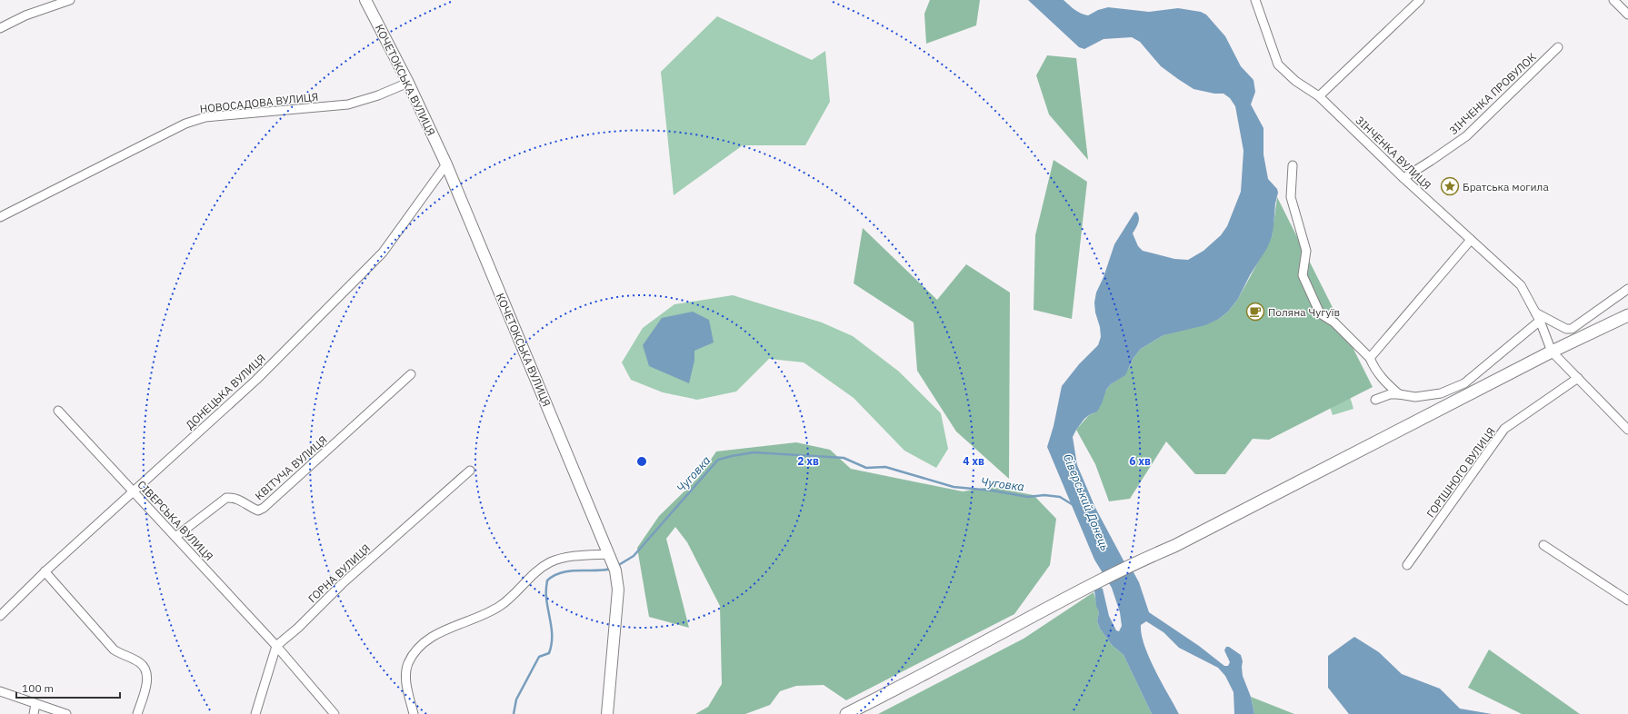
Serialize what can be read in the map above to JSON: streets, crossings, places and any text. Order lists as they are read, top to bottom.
{
  "streets": {
    "main road": ["КОЧЕТОКСЬКА ВУЛИЦЯ"],
    "street": [
      "ЗІНЧЕНКА ПРОВУЛОК",
      "НОВОСАДОВА ВУЛИЦЯ",
      "ЗІНЧЕНКА ВУЛИЦЯ",
      "ДОНЕЦЬКА ВУЛИЦЯ",
      "КВІТУЧА ВУЛИЦЯ",
      "ГОРІШНОГО ВУЛИЦЯ",
      "СІВЕРСЬКА ВУЛИЦЯ",
      "ГОРНА ВУЛИЦЯ"
    ]
  },
  "crossings": [
    ["КОЧЕТОКСЬКА ВУЛИЦЯ", "НОВОСАДОВА ВУЛИЦЯ"],
    ["КОЧЕТОКСЬКА ВУЛИЦЯ", "ДОНЕЦЬКА ВУЛИЦЯ"],
    ["ЗІНЧЕНКА ПРОВУЛОК", "ЗІНЧЕНКА ВУЛИЦЯ"],
    ["ДОНЕЦЬКА ВУЛИЦЯ", "СІВЕРСЬКА ВУЛИЦЯ"],
    ["КВІТУЧА ВУЛИЦЯ", "СІВЕРСЬКА ВУЛИЦЯ"],
    ["СІВЕРСЬКА ВУЛИЦЯ", "ГОРНА ВУЛИЦЯ"]
  ],
  "water": ["Чуговка", "Сіверський Донець"],
  "places": {
    "place": ["Братська могила"],
    "cafe": ["Поляна Чугуїв"]
  },
  "scale_bar": "100 m",
  "rings": ["2 хв", "4 хв", "6 хв"]
}
